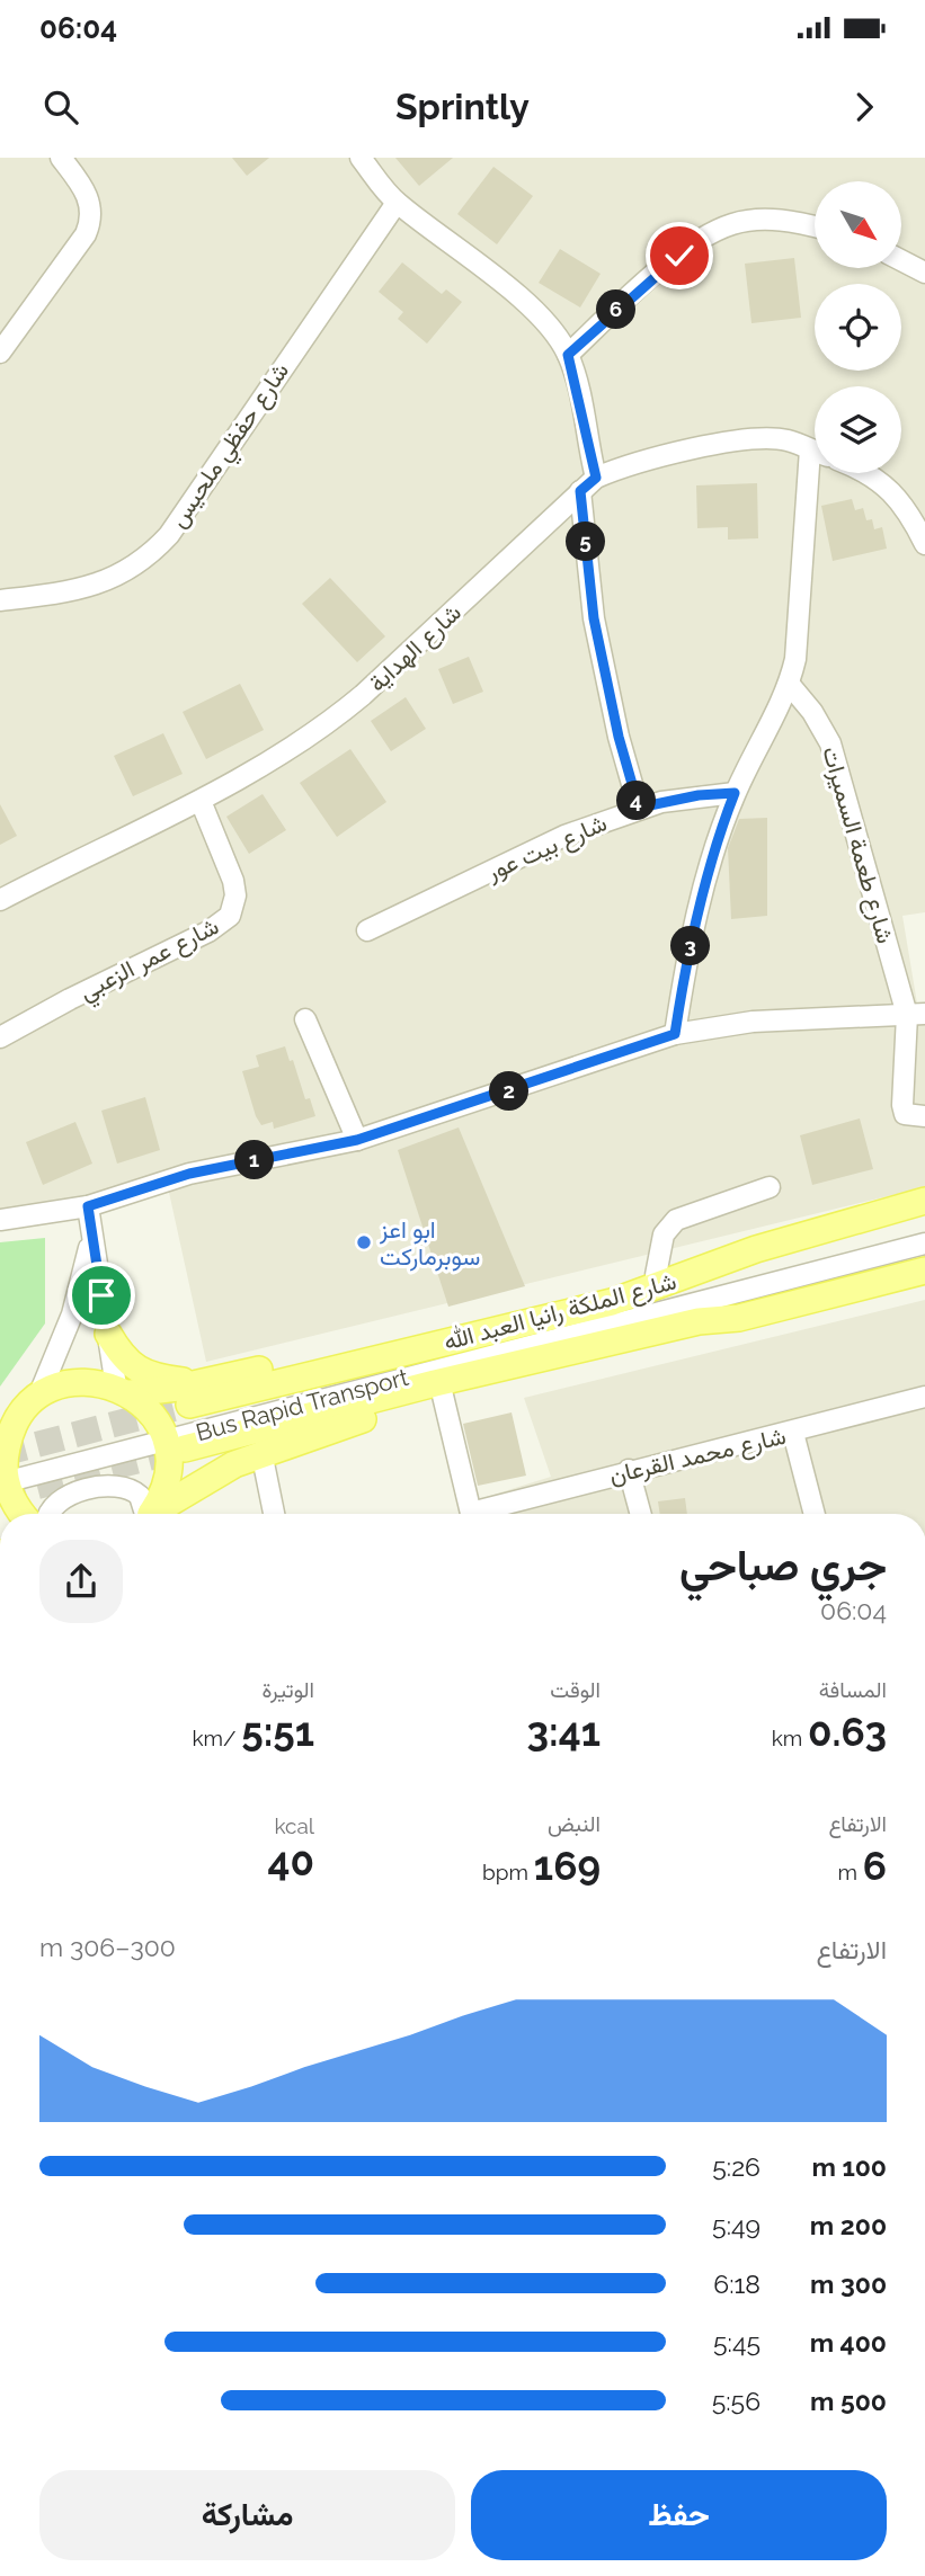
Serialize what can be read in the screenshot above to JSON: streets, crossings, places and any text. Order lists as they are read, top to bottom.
{
  "streets": {
    "main road": ["شارع الملكة رانيا العبد الله"],
    "street": [
      "شارع حفظي ملحيس",
      "شارع الهداية",
      "شارع طعمة السميرات",
      "شارع بيت عور",
      "شارع عمر الزعبي",
      "Bus Rapid Transport",
      "شارع محمد القرعان"
    ]
  },
  "crossings": [
    ["شارع الهداية", "شارع عمر الزعبي"],
    ["شارع الملكة رانيا العبد الله", "Bus Rapid Transport"]
  ],
  "places": ["ابو اعز سوبرماركت"],
  "north": "bottom right",
  "page": {
    "status": "06:04",
    "header": "Sprintly",
    "pins": [
      "6",
      "5",
      "4",
      "3",
      "2",
      "1"
    ],
    "heading": ["جري صباحي", "06:04"],
    "stats": [
      ["المسافة", "0.63 km"],
      ["الوقت", "3:41"],
      ["الوتيرة", "5:51 /km"],
      ["الارتفاع", "6 m"],
      ["النبض", "169 bpm"],
      ["kcal", "40"]
    ],
    "chart": ["الارتفاع", "300–306 m"],
    "list": [
      {
        "name": "100 m",
        "note": "5:26"
      },
      {
        "name": "200 m",
        "note": "5:49"
      },
      {
        "name": "300 m",
        "note": "6:18"
      },
      {
        "name": "400 m",
        "note": "5:45"
      },
      {
        "name": "500 m",
        "note": "5:56"
      }
    ],
    "buttons": ["حفظ", "مشاركة"]
  }
}
